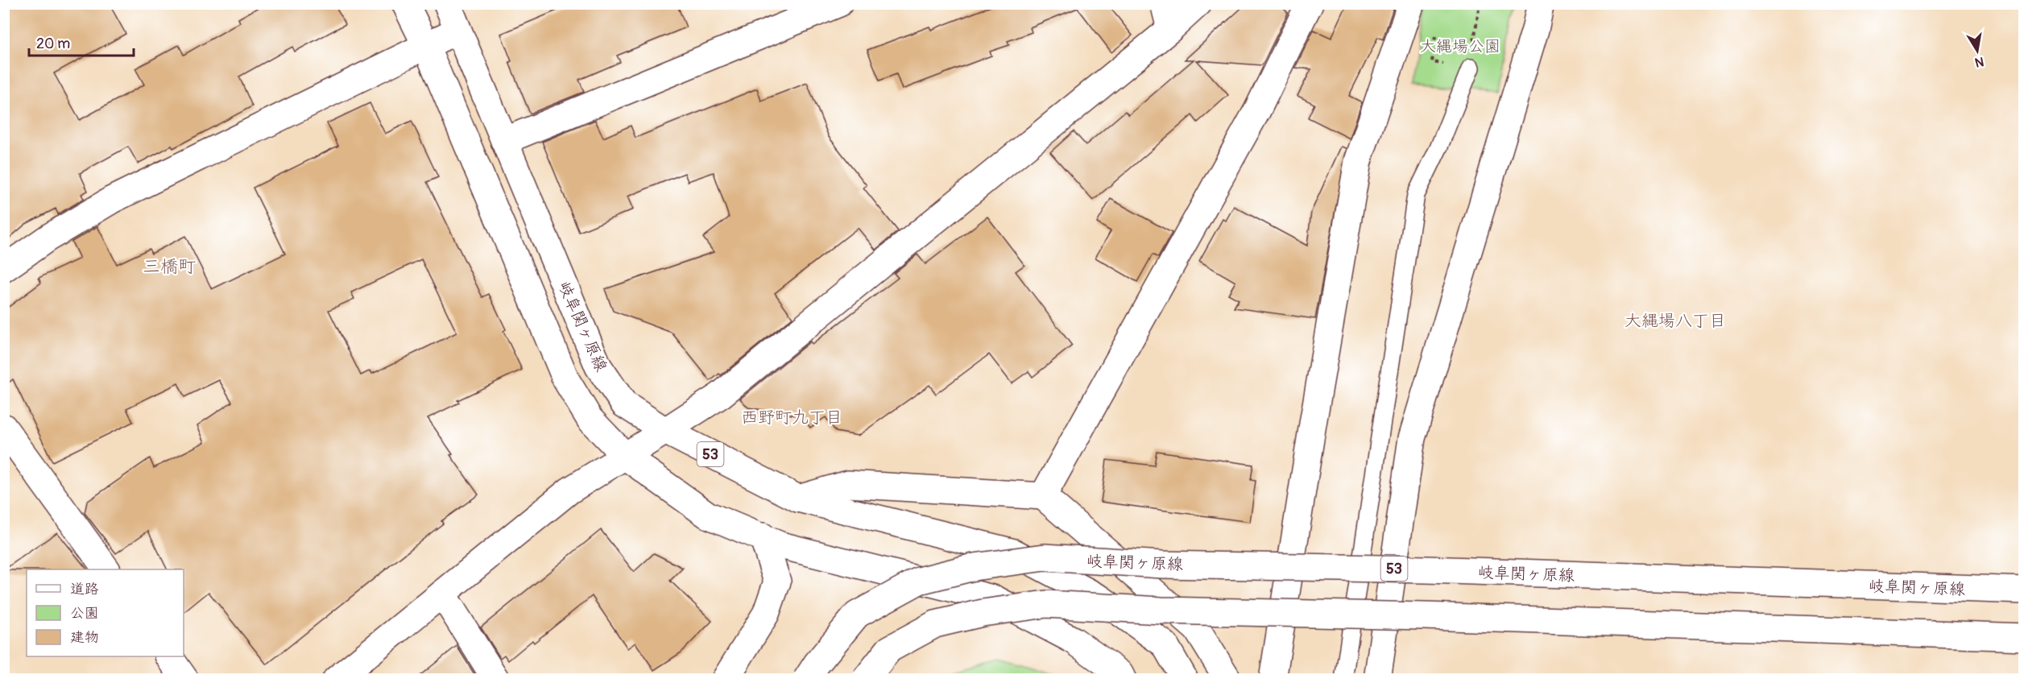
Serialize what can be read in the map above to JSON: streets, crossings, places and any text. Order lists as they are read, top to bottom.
{
  "streets": {
    "street": ["岐阜関ヶ原線", "53"]
  },
  "districts": ["三橋町", "大縄場八丁目", "西野町九丁目"],
  "parks": ["大縄場公園"],
  "legend": ["道路", "公園", "建物"],
  "scale_bar": "20 m",
  "north": "bottom"
}
